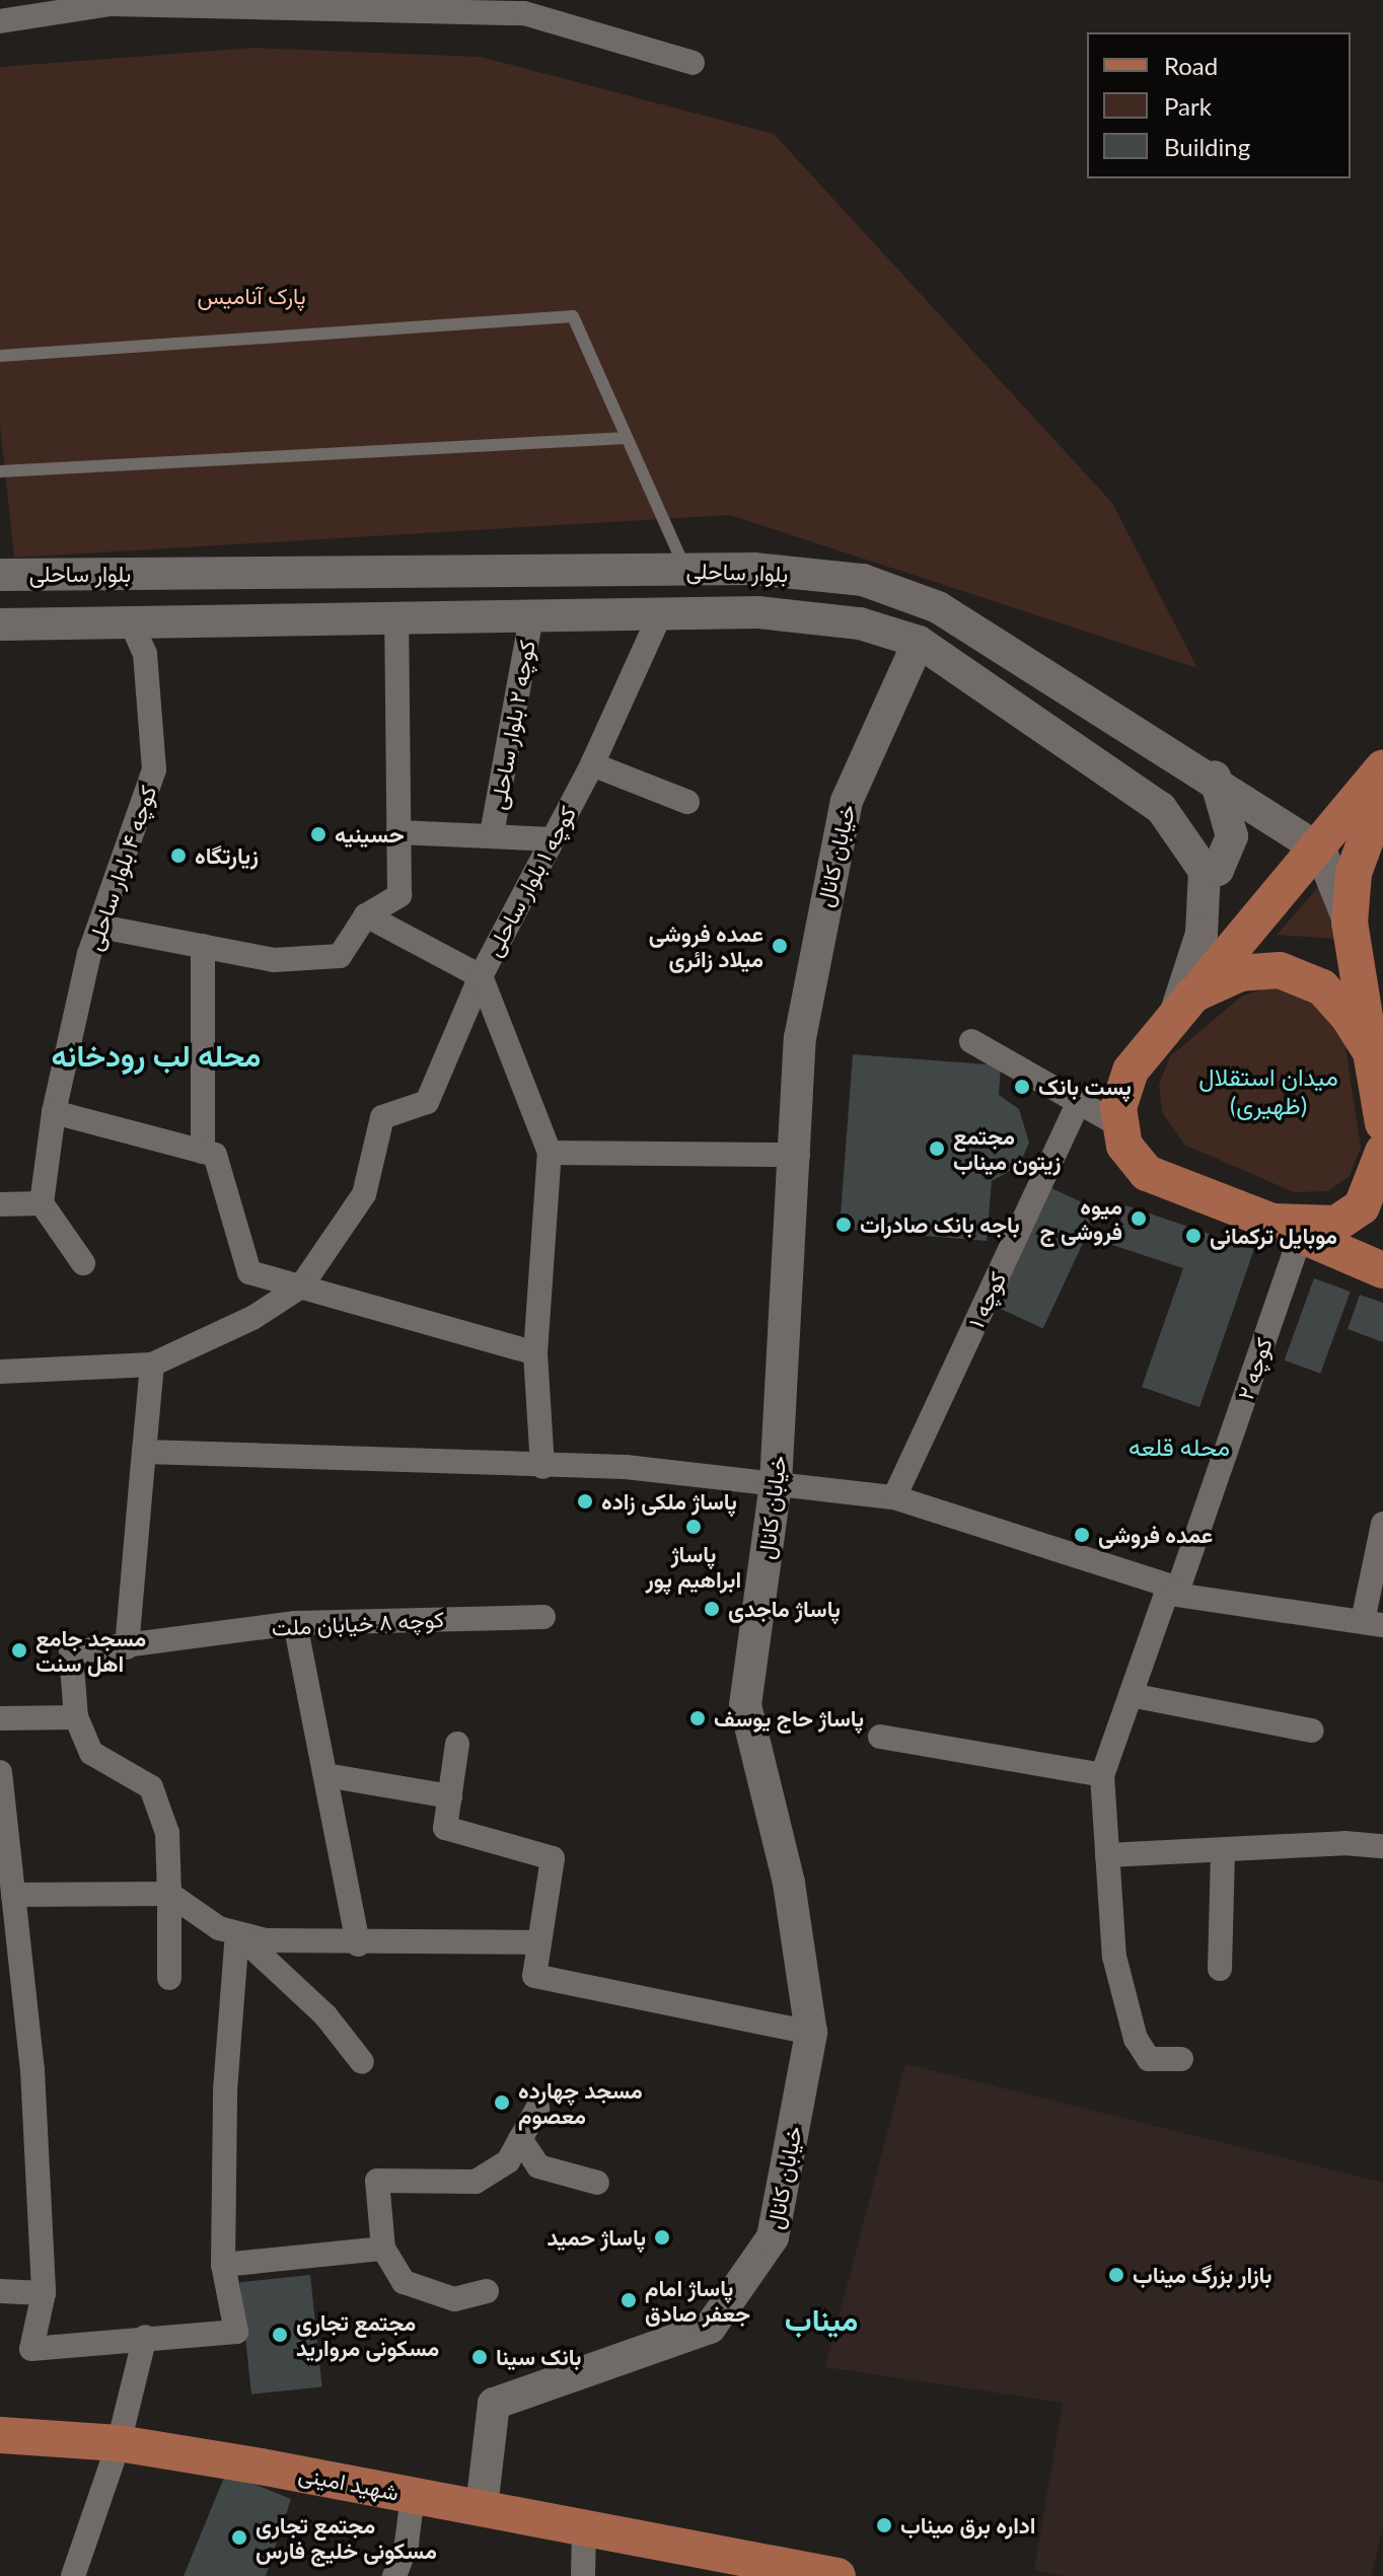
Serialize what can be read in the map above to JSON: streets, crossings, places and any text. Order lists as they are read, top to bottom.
{
  "streets": {
    "main road": ["بلوار ساحلی", "خیابان کانال", "شهید امینی"],
    "street": [
      "کوچه ۲ بلوار ساحلی",
      "کوچه ۴ بلوار ساحلی",
      "کوچه ۱ بلوار ساحلی",
      "کوچه ۱",
      "کوچه ۲",
      "کوچه ۸ خیابان ملت"
    ]
  },
  "crossings": [
    ["بلوار ساحلی", "کوچه ۲ بلوار ساحلی"],
    ["بلوار ساحلی", "خیابان کانال"],
    ["بلوار ساحلی", "کوچه ۴ بلوار ساحلی"],
    ["بلوار ساحلی", "کوچه ۱ بلوار ساحلی"],
    ["خیابان کانال", "شهید امینی"]
  ],
  "districts": [
    "محله لب رودخانه",
    "میدان استقلال (ظهیری)",
    "محله قلعه",
    "میناب"
  ],
  "parks": ["پارک آنامیس"],
  "places": [
    "حسینیه",
    "زیارتگاه",
    "عمده فروشی میلاد زائری",
    "پست بانک",
    "مجتمع زیتون میناب",
    "میوه فروشی ج",
    "باجه بانک صادرات",
    "موبایل ترکمانی",
    "پاساژ ملکی زاده",
    "پاساژ ابراهیم پور",
    "عمده فروشی",
    "پاساژ ماجدی",
    "مسجد جامع اهل سنت",
    "پاساژ حاج یوسف",
    "مسجد چهارده معصوم",
    "پاساژ حمید",
    "بازار بزرگ میناب",
    "پاساژ امام جعفر صادق",
    "مجتمع تجاری مسکونی مروارید",
    "بانک سینا",
    "اداره برق میناب",
    "مجتمع تجاری مسکونی خلیج فارس"
  ],
  "legend": ["Road", "Park", "Building"]
}
